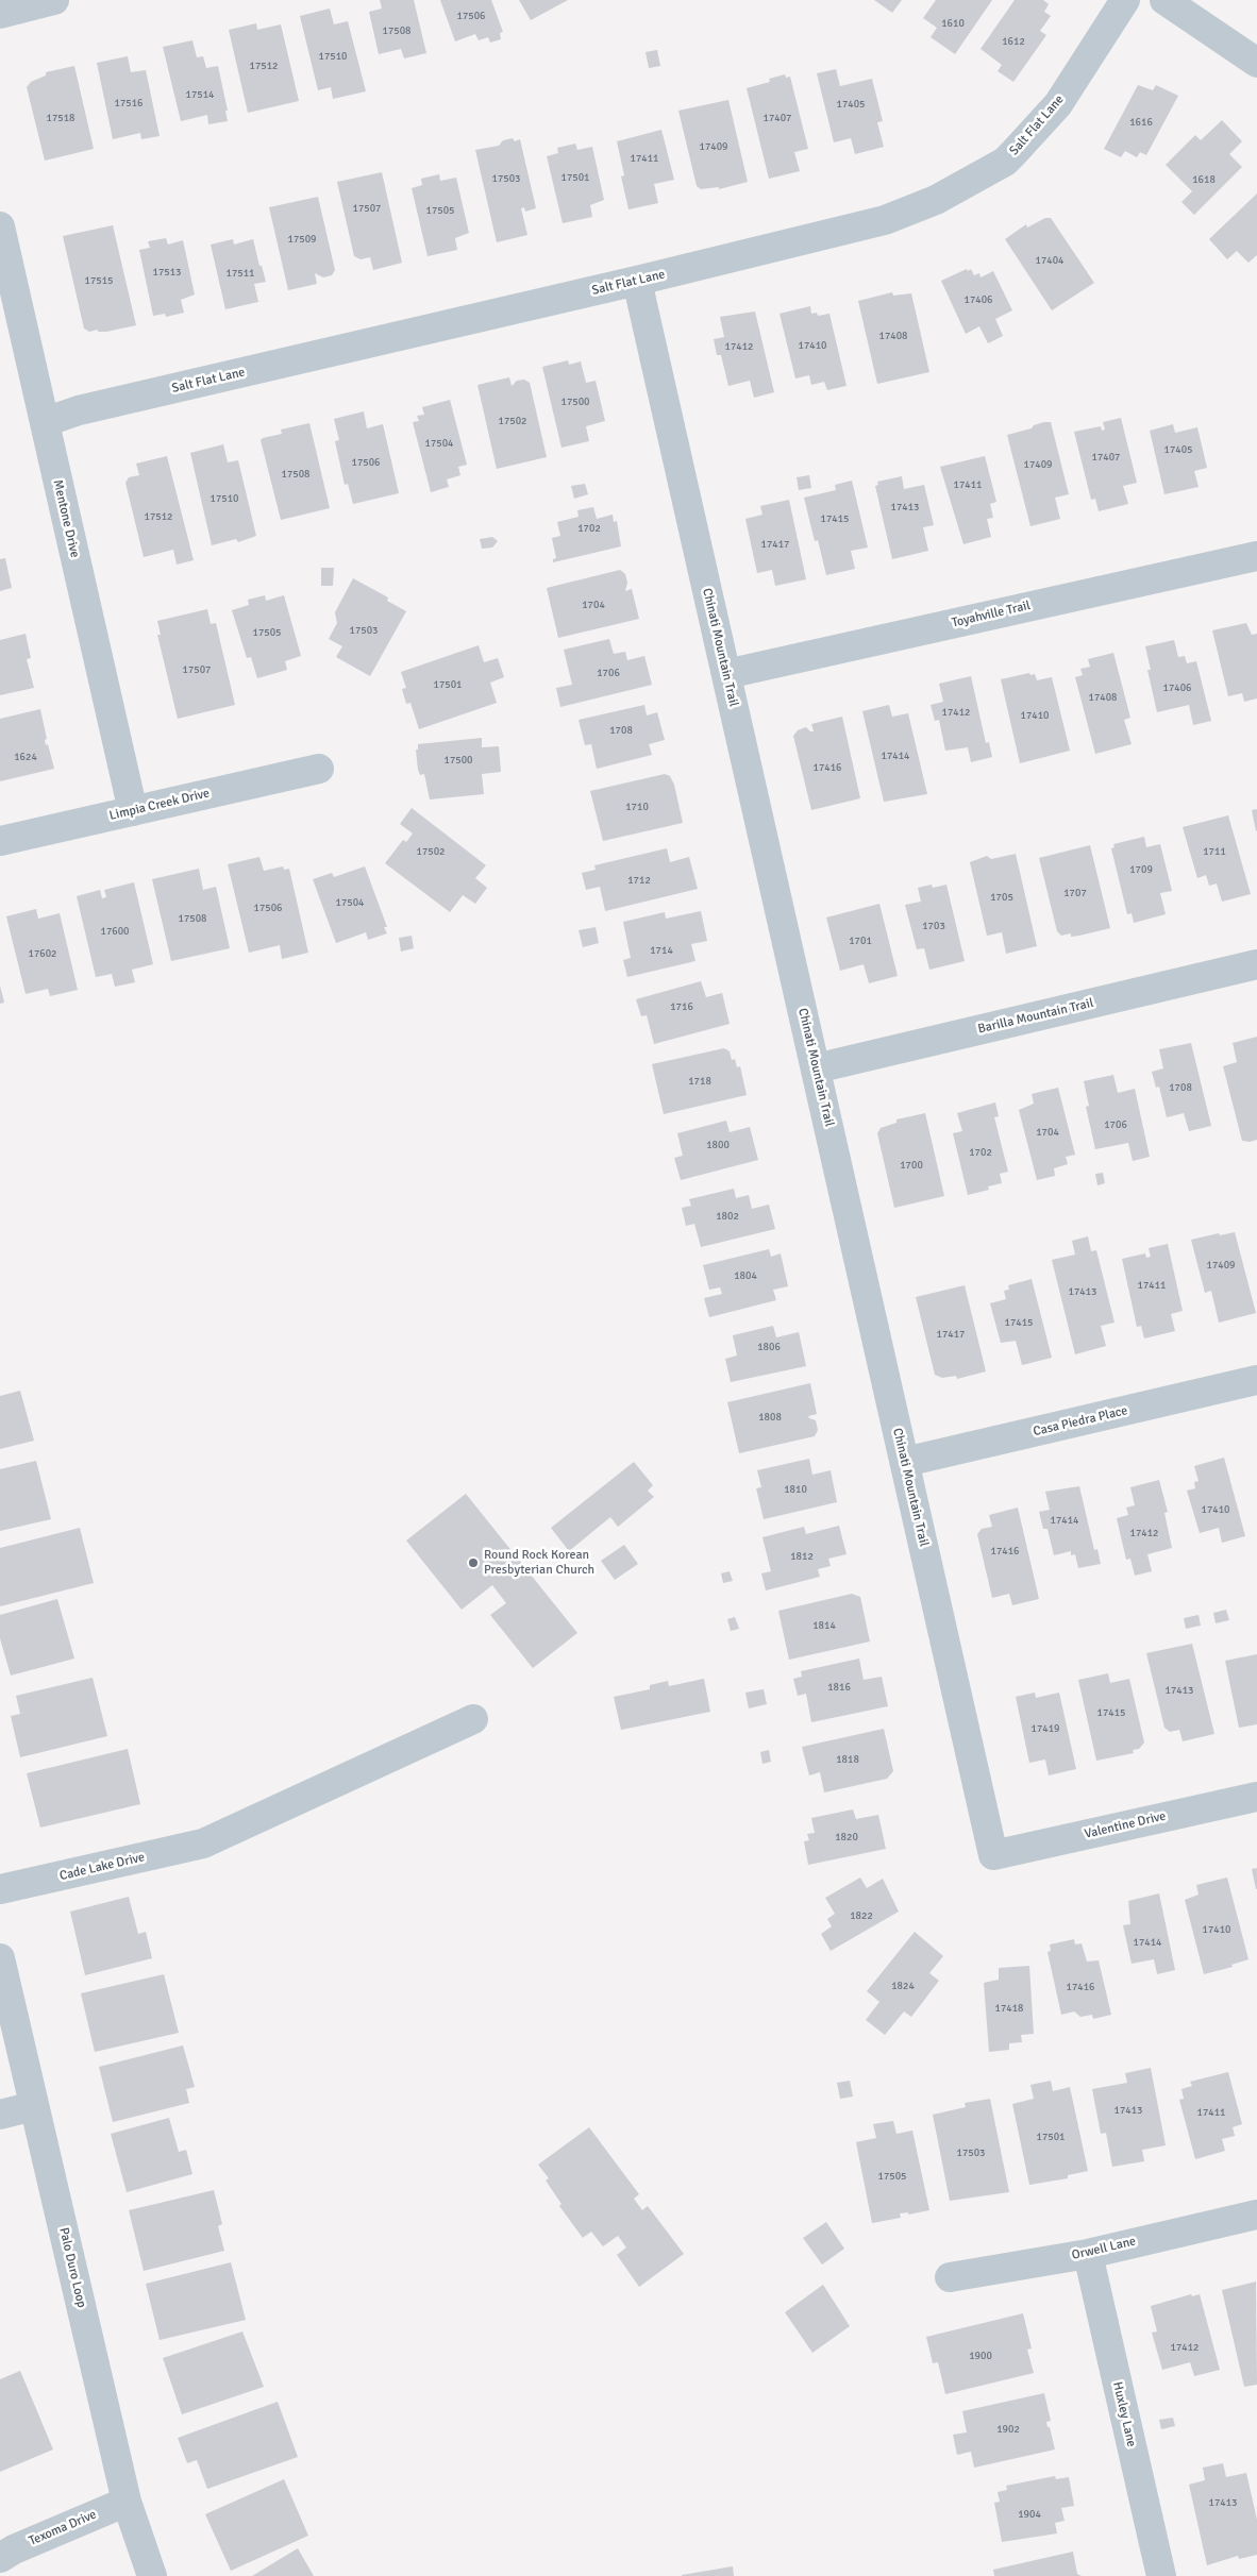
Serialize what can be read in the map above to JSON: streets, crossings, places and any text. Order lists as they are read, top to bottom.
{
  "streets": {
    "street": [
      "Salt Flat Lane",
      "Mentone Drive",
      "Toyahville Trail",
      "Chinati Mountain Trail",
      "Limpia Creek Drive",
      "Barilla Mountain Trail",
      "Casa Piedra Place",
      "Valentine Drive",
      "Cade Lake Drive",
      "Orwell Lane",
      "Palo Duro Loop",
      "Huxley Lane",
      "Texoma Drive"
    ]
  },
  "crossings": [
    ["Salt Flat Lane", "Mentone Drive"],
    ["Salt Flat Lane", "Chinati Mountain Trail"],
    ["Mentone Drive", "Limpia Creek Drive"],
    ["Toyahville Trail", "Chinati Mountain Trail"],
    ["Chinati Mountain Trail", "Barilla Mountain Trail"],
    ["Chinati Mountain Trail", "Casa Piedra Place"],
    ["Chinati Mountain Trail", "Valentine Drive"],
    ["Orwell Lane", "Huxley Lane"],
    ["Palo Duro Loop", "Texoma Drive"]
  ],
  "places": ["Round Rock Korean Presbyterian Church"],
  "house_numbers": [
    "17506",
    "1610",
    "17508",
    "1612",
    "17510",
    "17512",
    "17514",
    "17516",
    "17405",
    "17518",
    "17407",
    "1616",
    "17409",
    "17411",
    "17501",
    "17503",
    "1618",
    "17507",
    "17505",
    "17509",
    "17404",
    "17513",
    "17511",
    "17515",
    "17406",
    "17408",
    "17410",
    "17412",
    "17500",
    "17502",
    "17504",
    "17405",
    "17407",
    "17506",
    "17409",
    "17508",
    "17411",
    "17510",
    "17413",
    "17512",
    "17415",
    "1702",
    "17417",
    "1704",
    "17503",
    "17505",
    "17507",
    "1706",
    "17501",
    "17406",
    "17408",
    "17412",
    "17410",
    "1708",
    "17414",
    "1624",
    "17500",
    "17416",
    "1710",
    "17502",
    "1711",
    "1709",
    "1712",
    "1707",
    "1705",
    "17504",
    "17506",
    "17508",
    "1703",
    "17600",
    "1701",
    "1714",
    "17602",
    "1716",
    "1718",
    "1708",
    "1706",
    "1704",
    "1800",
    "1702",
    "1700",
    "1802",
    "17409",
    "1804",
    "17411",
    "17413",
    "17415",
    "17417",
    "1806",
    "1808",
    "1810",
    "17410",
    "17414",
    "17412",
    "17416",
    "1812",
    "1814",
    "1816",
    "17413",
    "17415",
    "17419",
    "1818",
    "1820",
    "1822",
    "17410",
    "17414",
    "1824",
    "17416",
    "17418",
    "17413",
    "17411",
    "17501",
    "17503",
    "17505",
    "17412",
    "1900",
    "1902",
    "17413",
    "1904"
  ]
}
